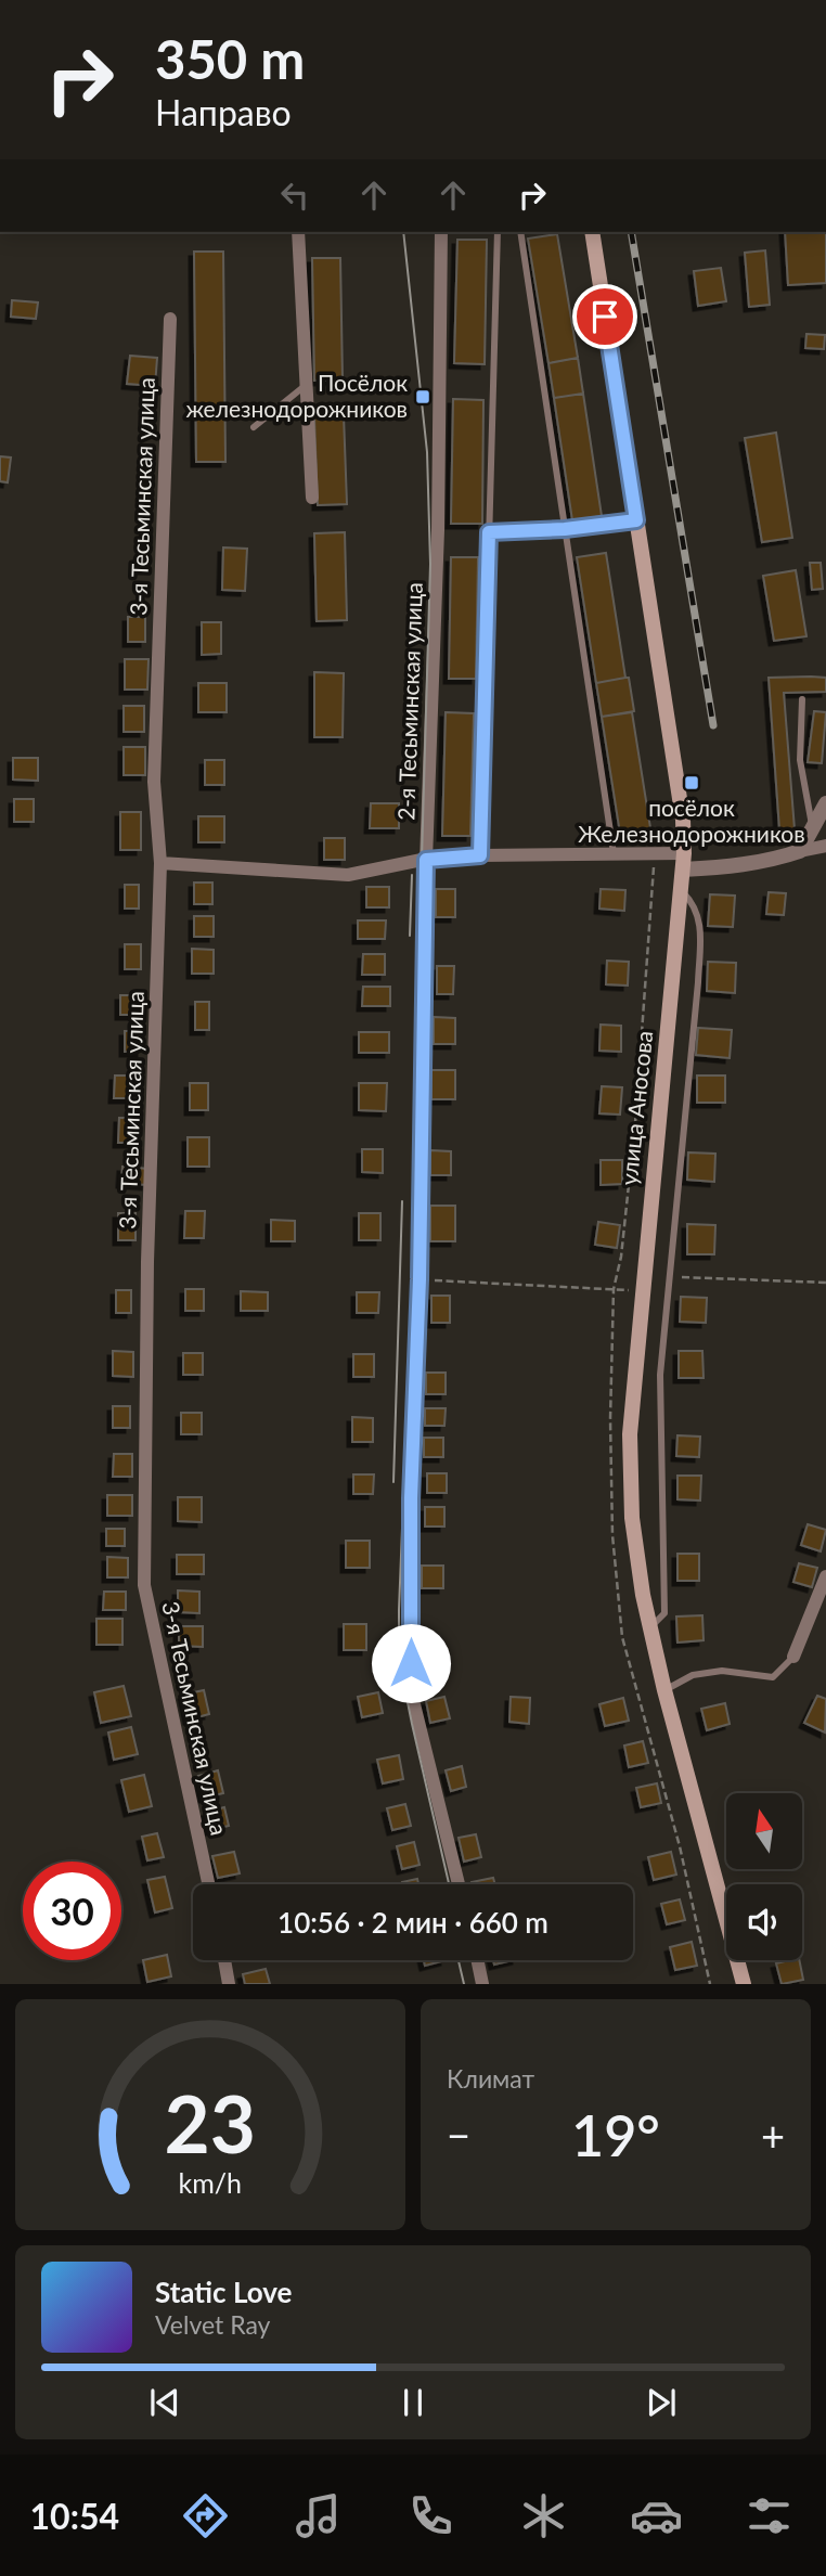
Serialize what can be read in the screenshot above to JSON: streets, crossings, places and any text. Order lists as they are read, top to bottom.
{
  "streets": {
    "main road": ["улица Аносова"],
    "street": ["3-я Тесьминская улица", "2-я Тесьминская улица"]
  },
  "places": {
    "transit": ["Посёлок железнодорожников", "посёлок Железнодорожников"]
  },
  "north": "top",
  "page": {
    "turn": ["350 m", "Направо"],
    "limit": "30",
    "trip": "10:56 · 2 мин · 660 m",
    "tile": "Климат",
    "heat": ["−", "19°", "+"],
    "song": ["Static Love", "Velvet Ray"],
    "tabs": "10:54",
    "gauge": ["23", "km/h"]
  }
}
